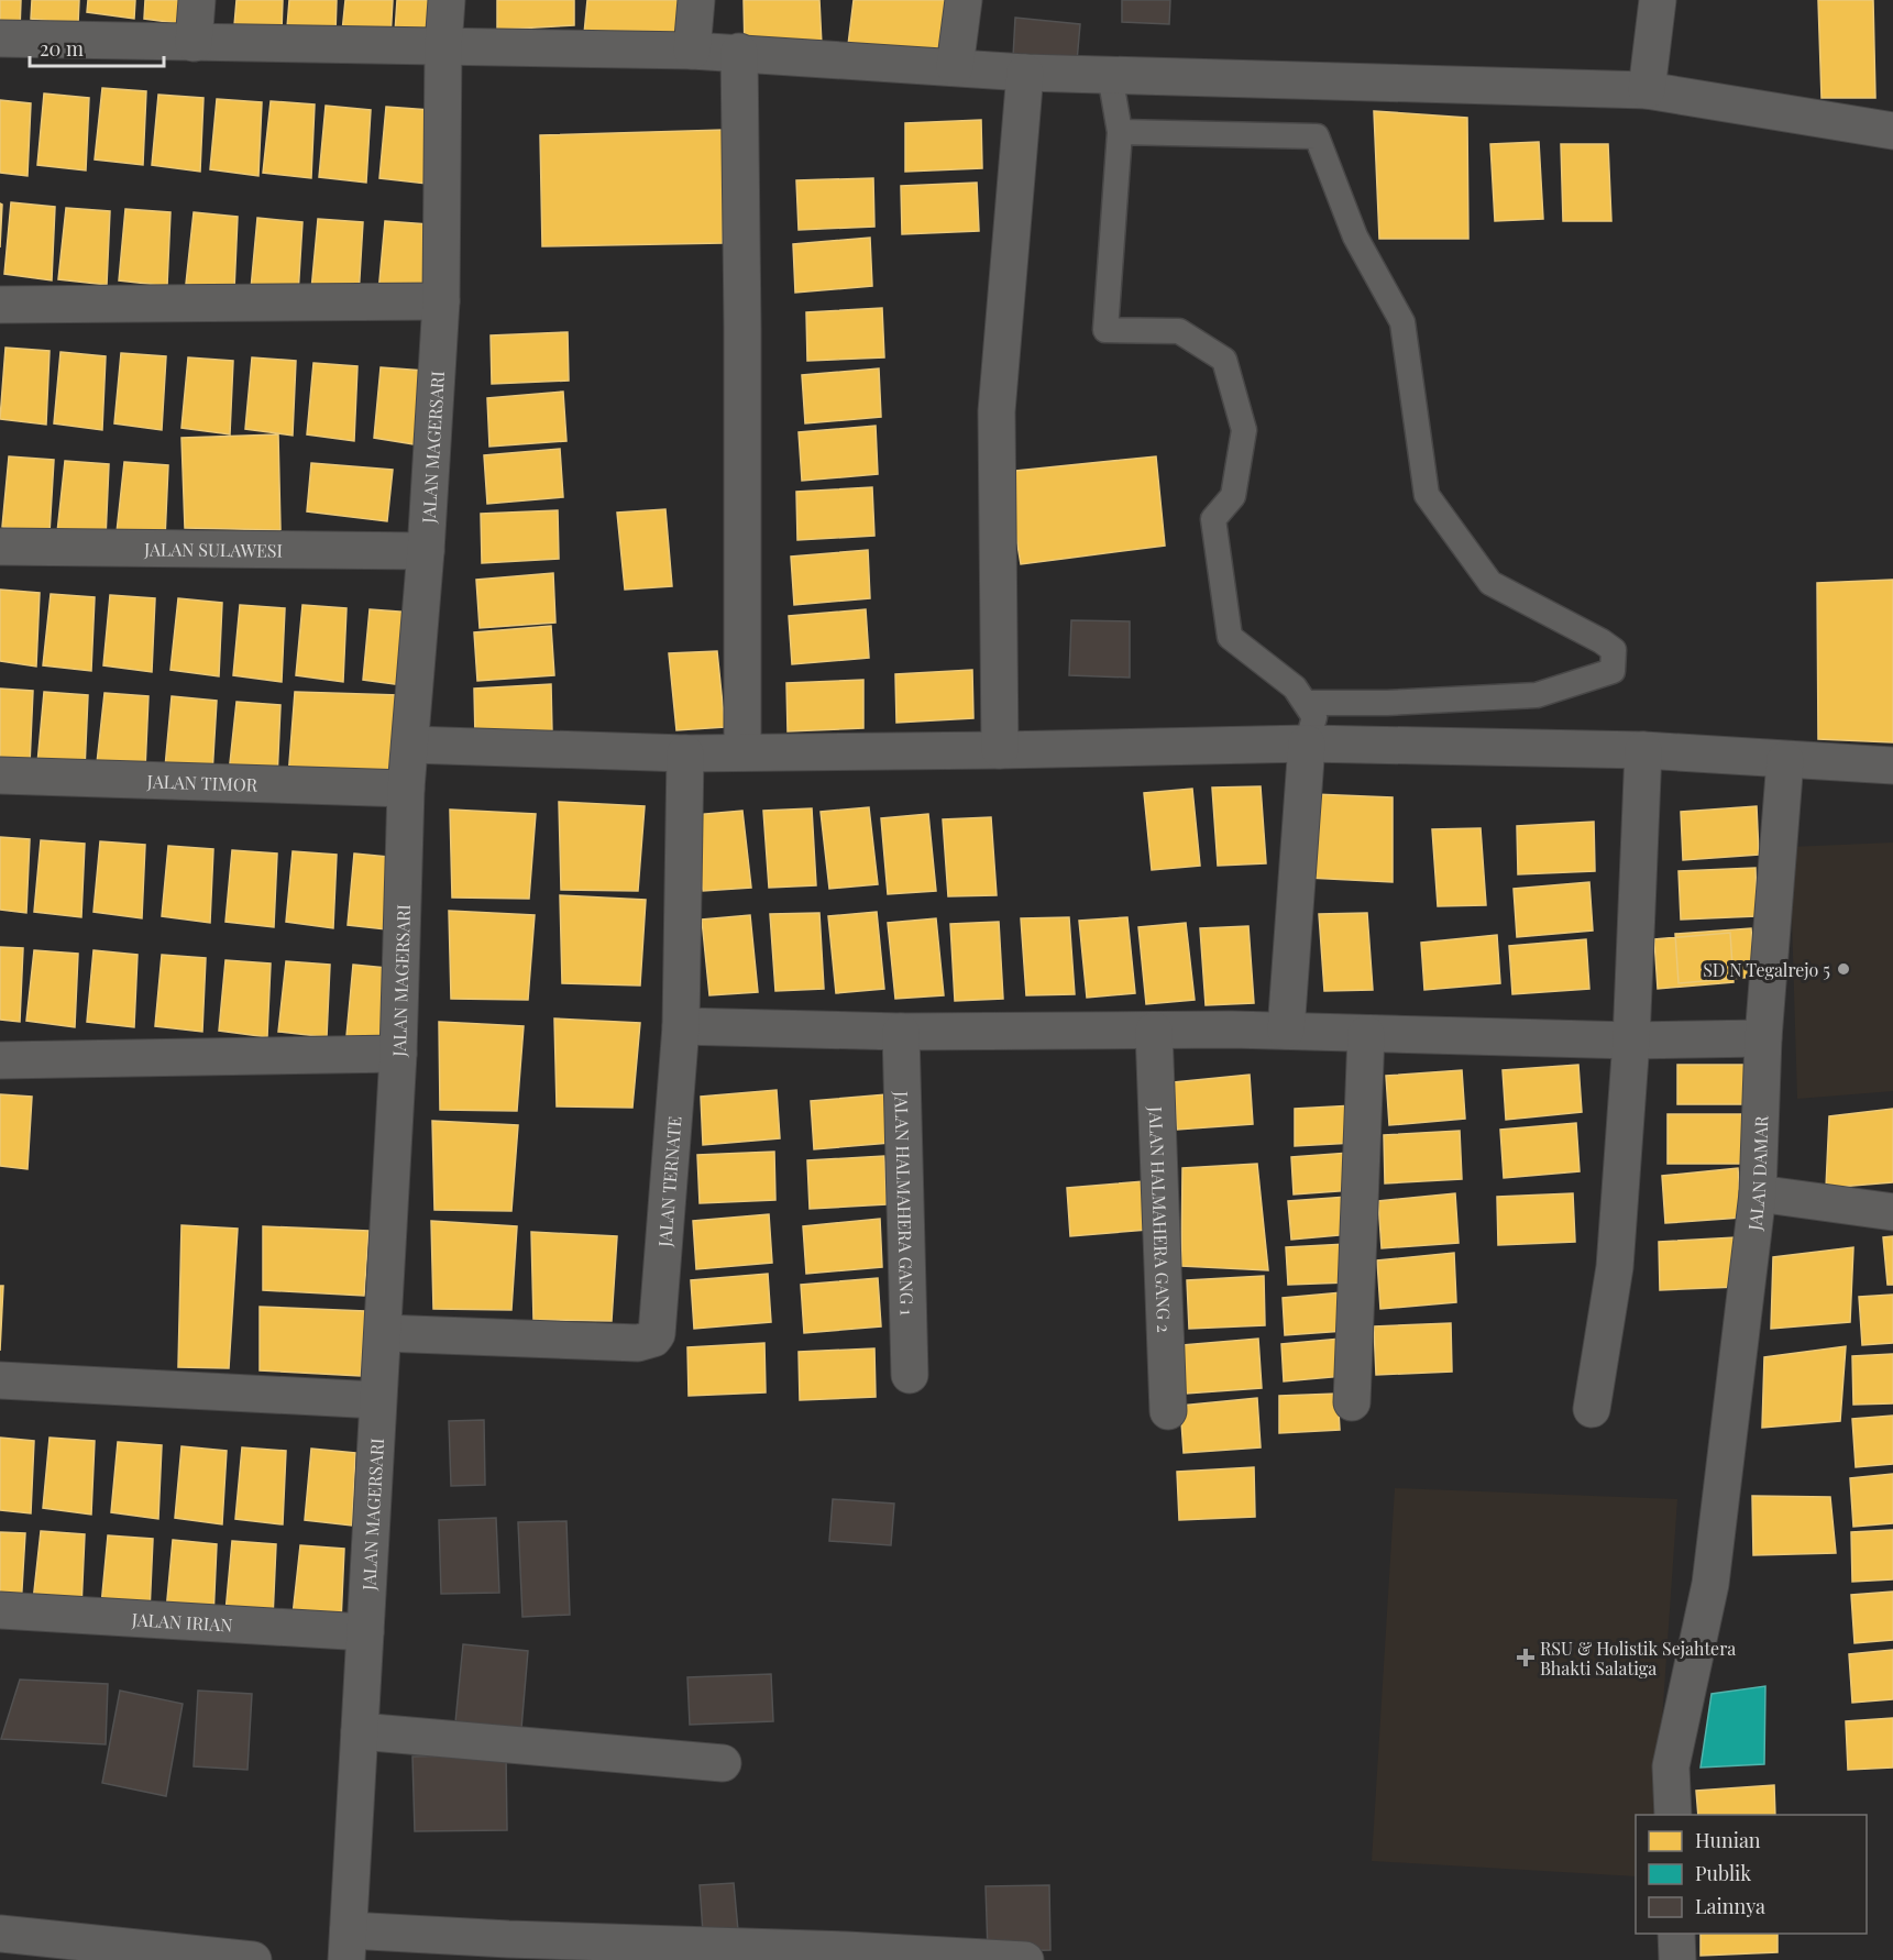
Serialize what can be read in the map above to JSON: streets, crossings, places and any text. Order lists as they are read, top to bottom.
{
  "streets": {
    "street": [
      "JALAN MAGERSARI",
      "JALAN SULAWESI",
      "JALAN TIMOR",
      "JALAN DAMAR",
      "JALAN TERNATE",
      "JALAN HALMAHERA GANG 1",
      "JALAN HALMAHERA GANG 2",
      "JALAN IRIAN"
    ]
  },
  "crossings": [
    ["JALAN MAGERSARI", "JALAN SULAWESI"],
    ["JALAN MAGERSARI", "JALAN TIMOR"],
    ["JALAN MAGERSARI", "JALAN TERNATE"],
    ["JALAN MAGERSARI", "JALAN IRIAN"]
  ],
  "places": {
    "other": ["SD N Tegalrejo 5"],
    "health": ["RSU & Holistik Sejahtera Bhakti Salatiga"]
  },
  "legend": ["Hunian", "Publik", "Lainnya"],
  "scale_bar": "20 m"
}
